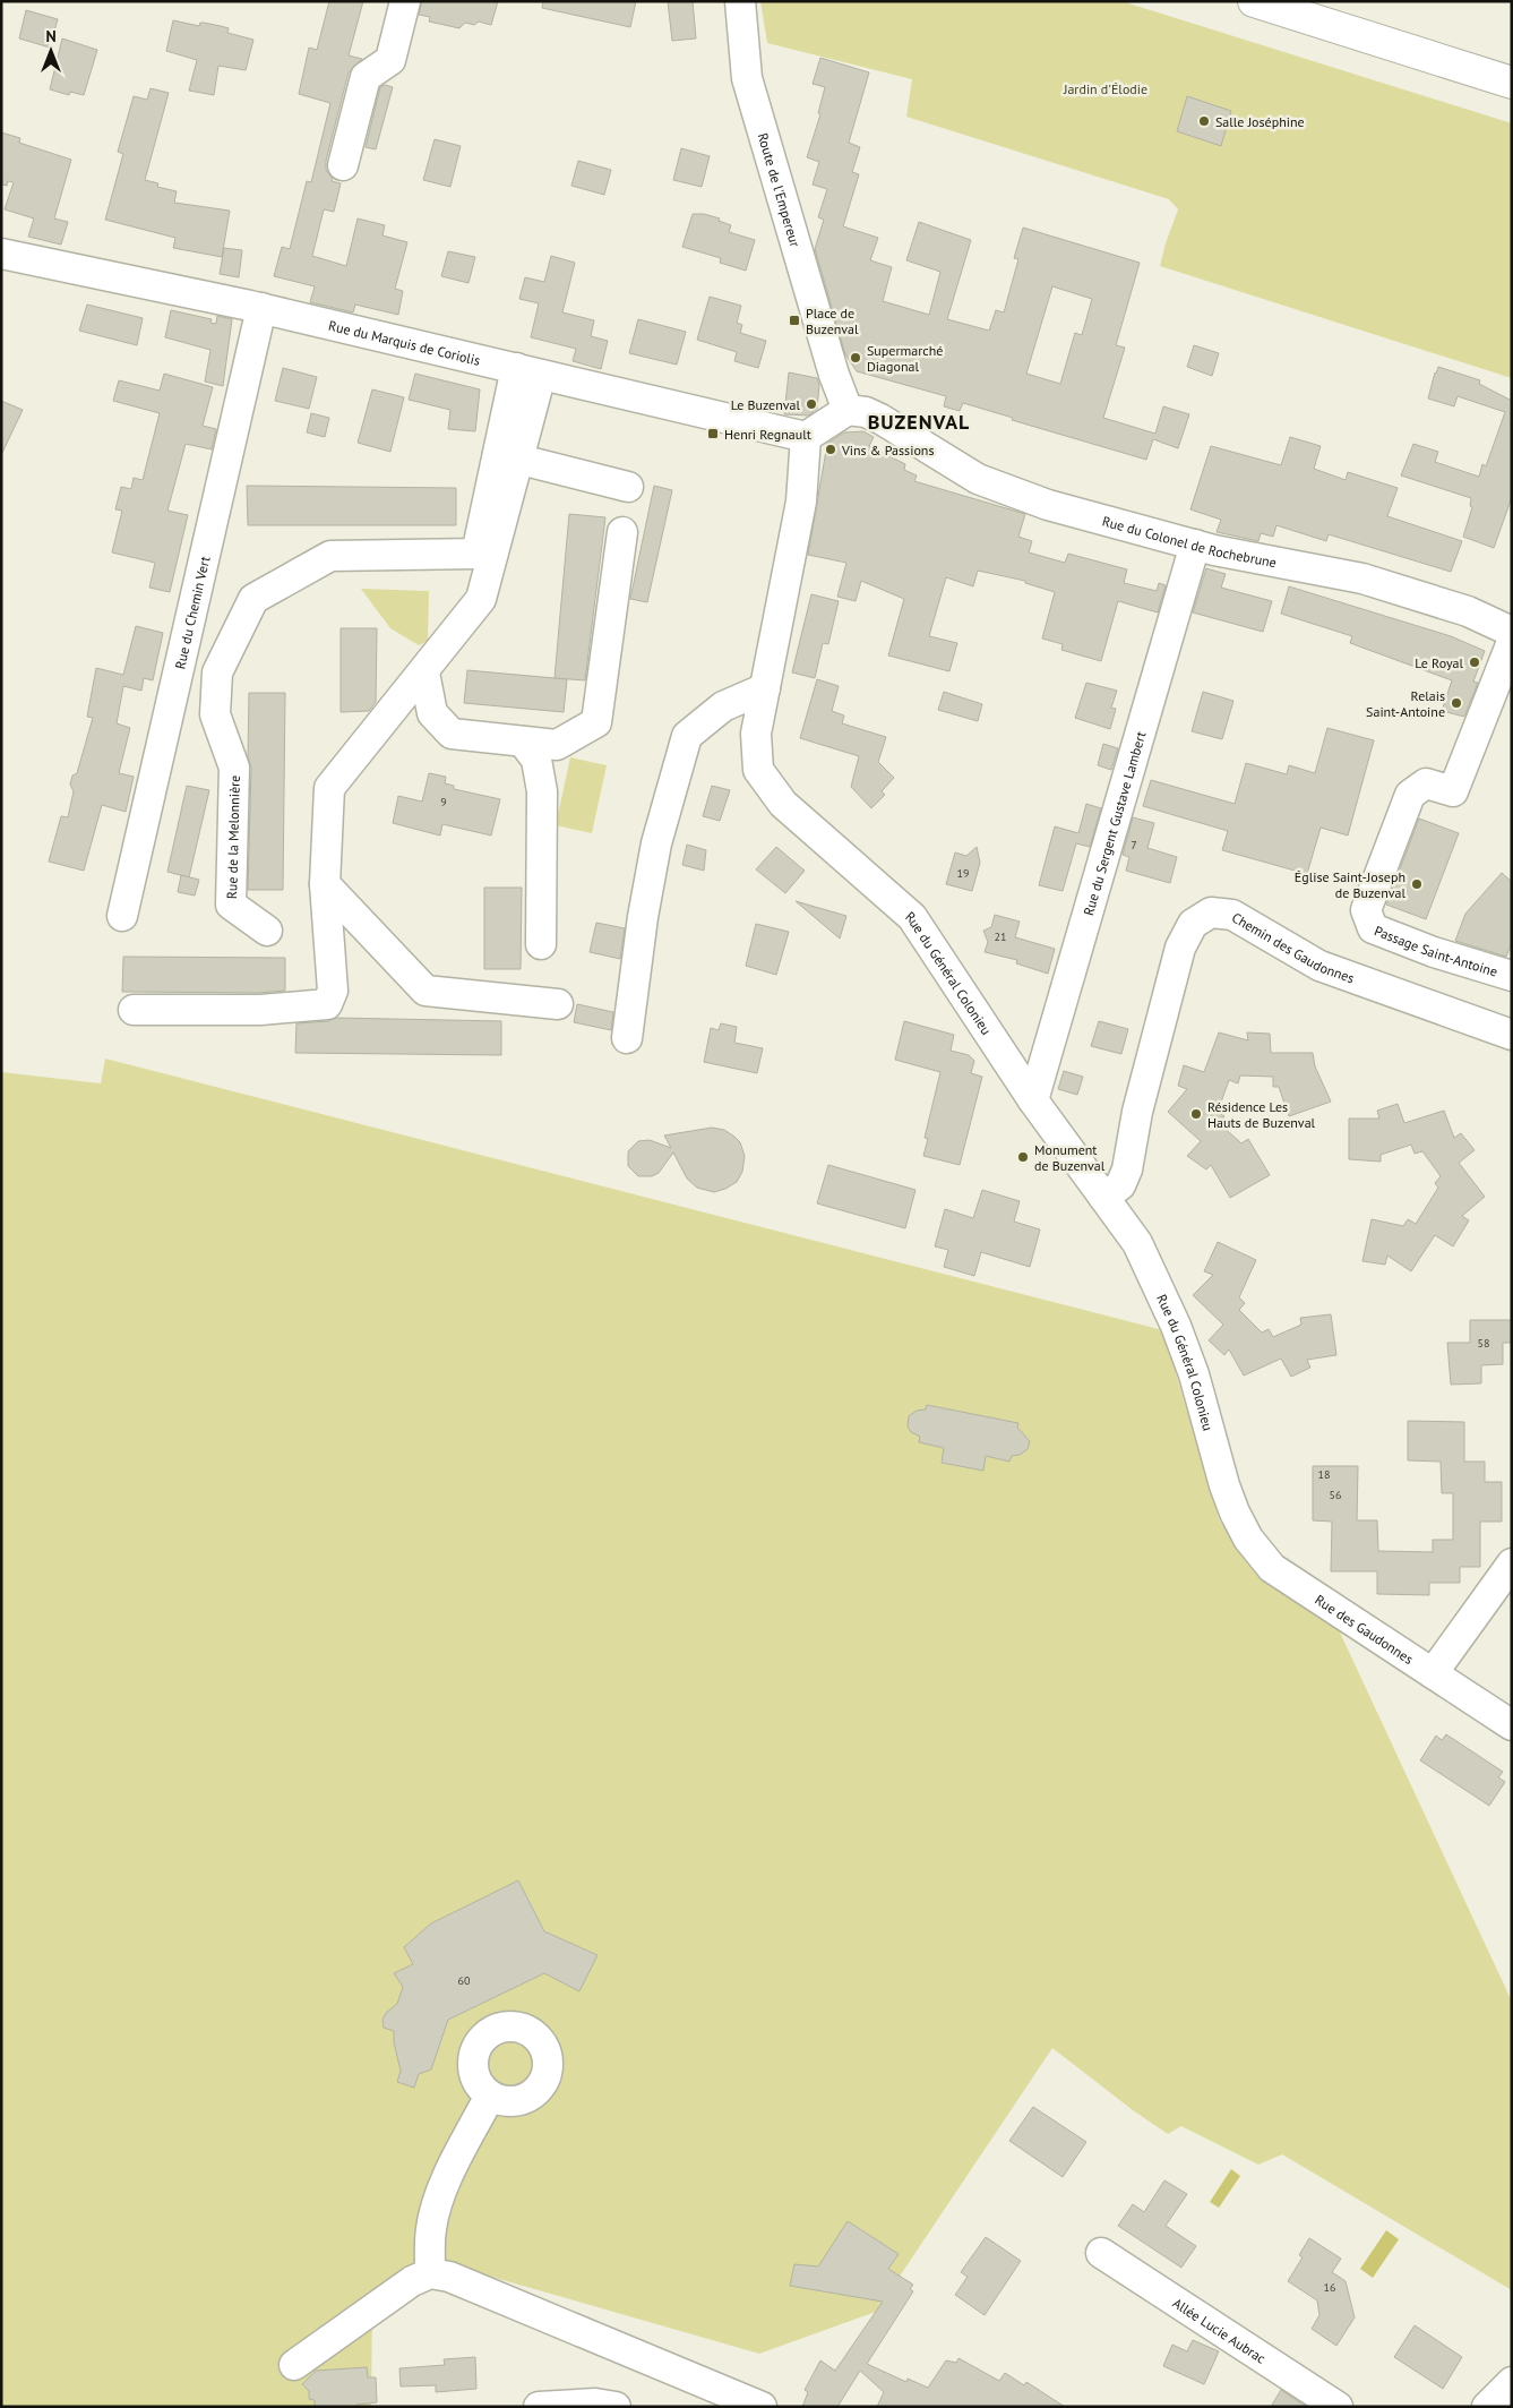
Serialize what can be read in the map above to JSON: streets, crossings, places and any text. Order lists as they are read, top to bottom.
{
  "streets": {
    "street": [
      "Route de l'Empereur",
      "Rue du Marquis de Coriolis",
      "Rue du Colonel de Rochebrune",
      "Rue du Chemin Vert",
      "Rue du Sergent Gustave Lambert",
      "Rue de la Melonnière",
      "Chemin des Gaudonnes",
      "Passage Saint-Antoine",
      "Rue du Général Colonieu",
      "Rue des Gaudonnes",
      "Allée Lucie Aubrac"
    ]
  },
  "crossings": [
    ["Route de l'Empereur", "Rue du Colonel de Rochebrune"],
    ["Rue du Marquis de Coriolis", "Rue du Chemin Vert"],
    ["Rue du Marquis de Coriolis", "Rue du Général Colonieu"],
    ["Rue du Colonel de Rochebrune", "Rue du Sergent Gustave Lambert"],
    ["Rue du Colonel de Rochebrune", "Passage Saint-Antoine"],
    ["Rue du Sergent Gustave Lambert", "Rue du Général Colonieu"],
    ["Chemin des Gaudonnes", "Rue du Général Colonieu"],
    ["Rue du Général Colonieu", "Rue des Gaudonnes"]
  ],
  "districts": ["BUZENVAL"],
  "parks": ["Jardin d'Élodie"],
  "places": {
    "other": [
      "Salle Joséphine",
      "Supermarché Diagonal",
      "Le Buzenval",
      "Vins & Passions",
      "Le Royal",
      "Relais Saint-Antoine",
      "Église Saint-Joseph de Buzenval",
      "Résidence Les Hauts de Buzenval",
      "Monument de Buzenval"
    ],
    "transit": ["Place de Buzenval", "Henri Regnault"]
  },
  "house_numbers": [
    "9",
    "7",
    "19",
    "21",
    "58",
    "18",
    "56",
    "60",
    "16"
  ],
  "north": "top"
}
